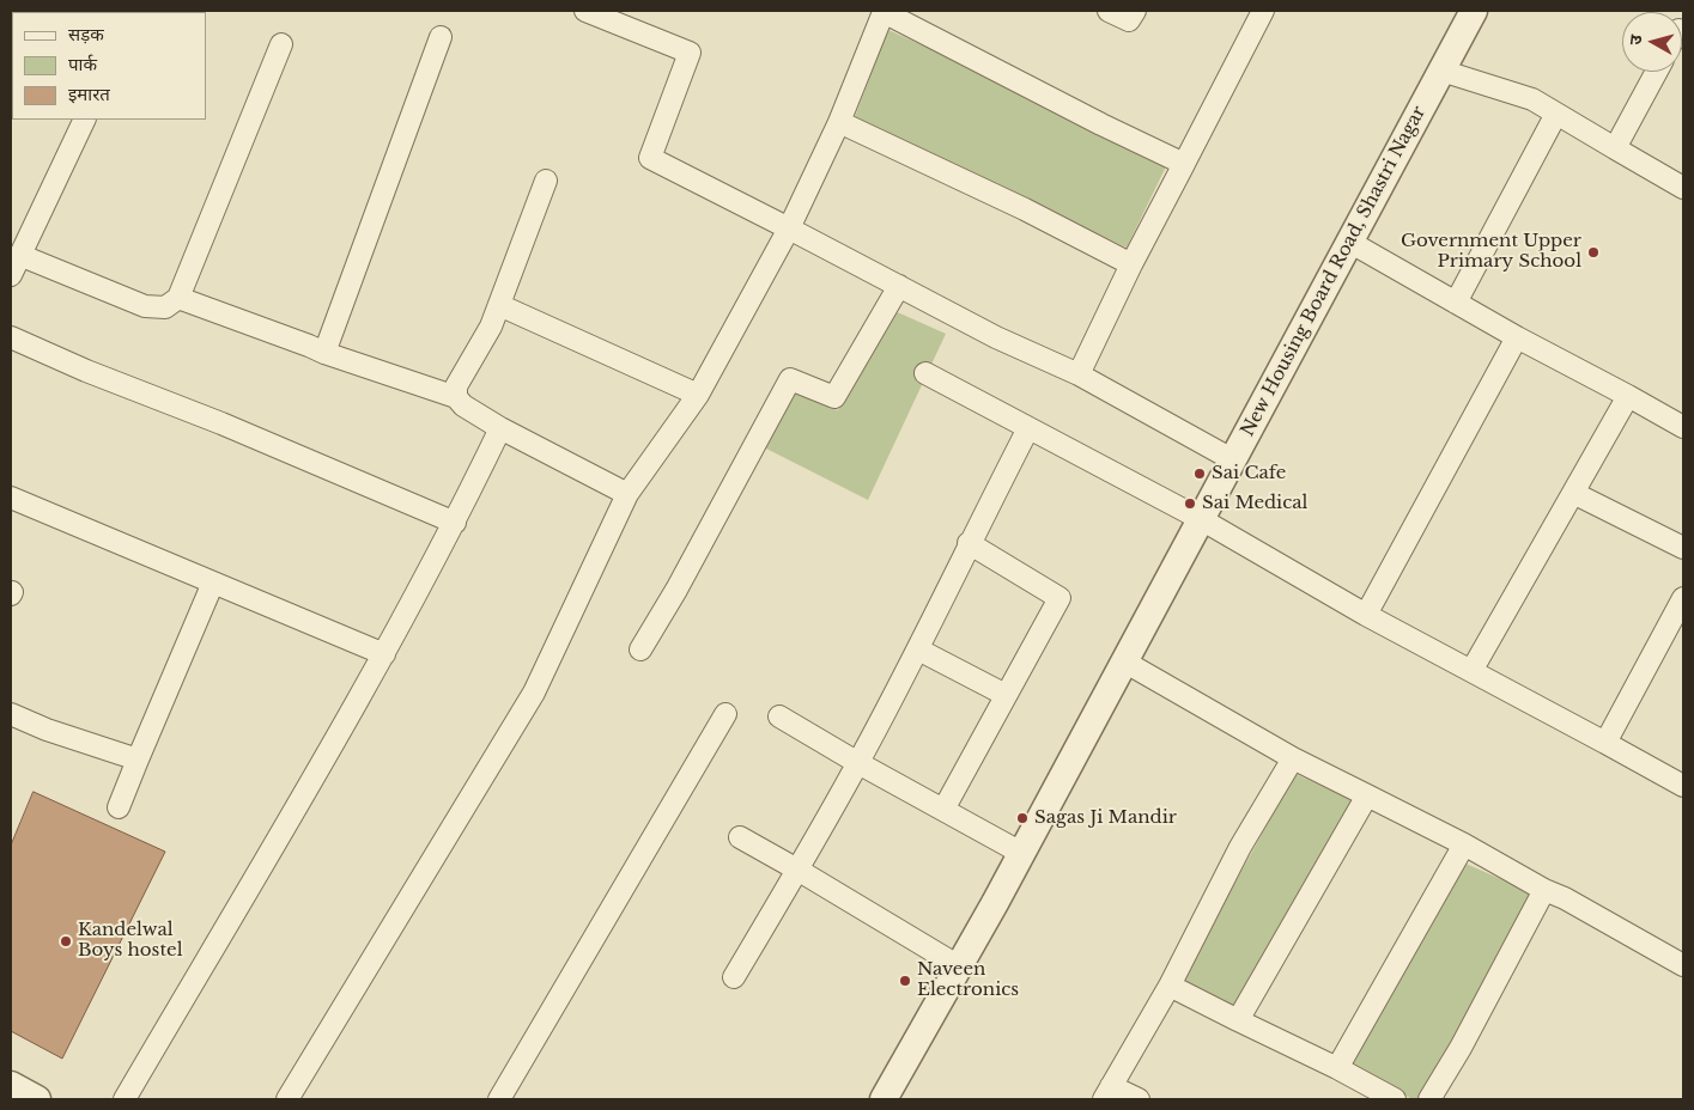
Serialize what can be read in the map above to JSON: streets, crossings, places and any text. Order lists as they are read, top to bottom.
{
  "streets": {
    "street": ["New Housing Board Road, Shastri Nagar"]
  },
  "places": [
    "Government Upper Primary School",
    "Sai Cafe",
    "Sai Medical",
    "Sagas Ji Mandir",
    "Kandelwal Boys hostel",
    "Naveen Electronics"
  ],
  "legend": ["सड़क", "पार्क", "इमारत"],
  "north": "left"
}
